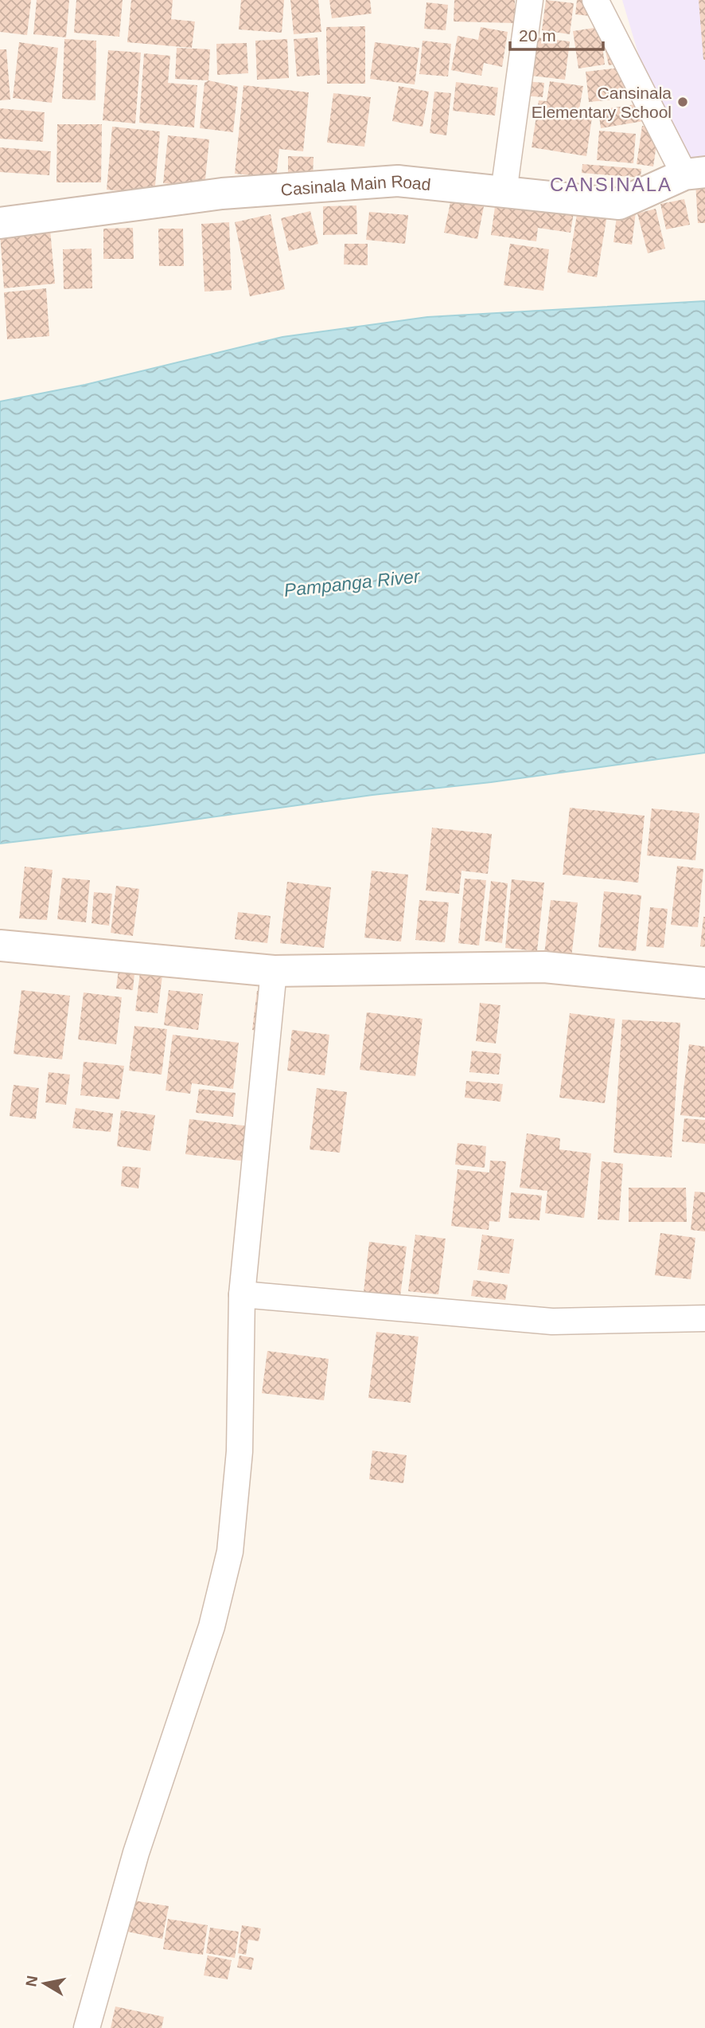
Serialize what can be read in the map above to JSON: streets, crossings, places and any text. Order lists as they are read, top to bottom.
{
  "streets": {
    "main road": ["Casinala Main Road"]
  },
  "districts": ["CANSINALA"],
  "water": ["Pampanga River"],
  "places": ["Cansinala Elementary School"],
  "scale_bar": "20 m",
  "north": "left"
}
